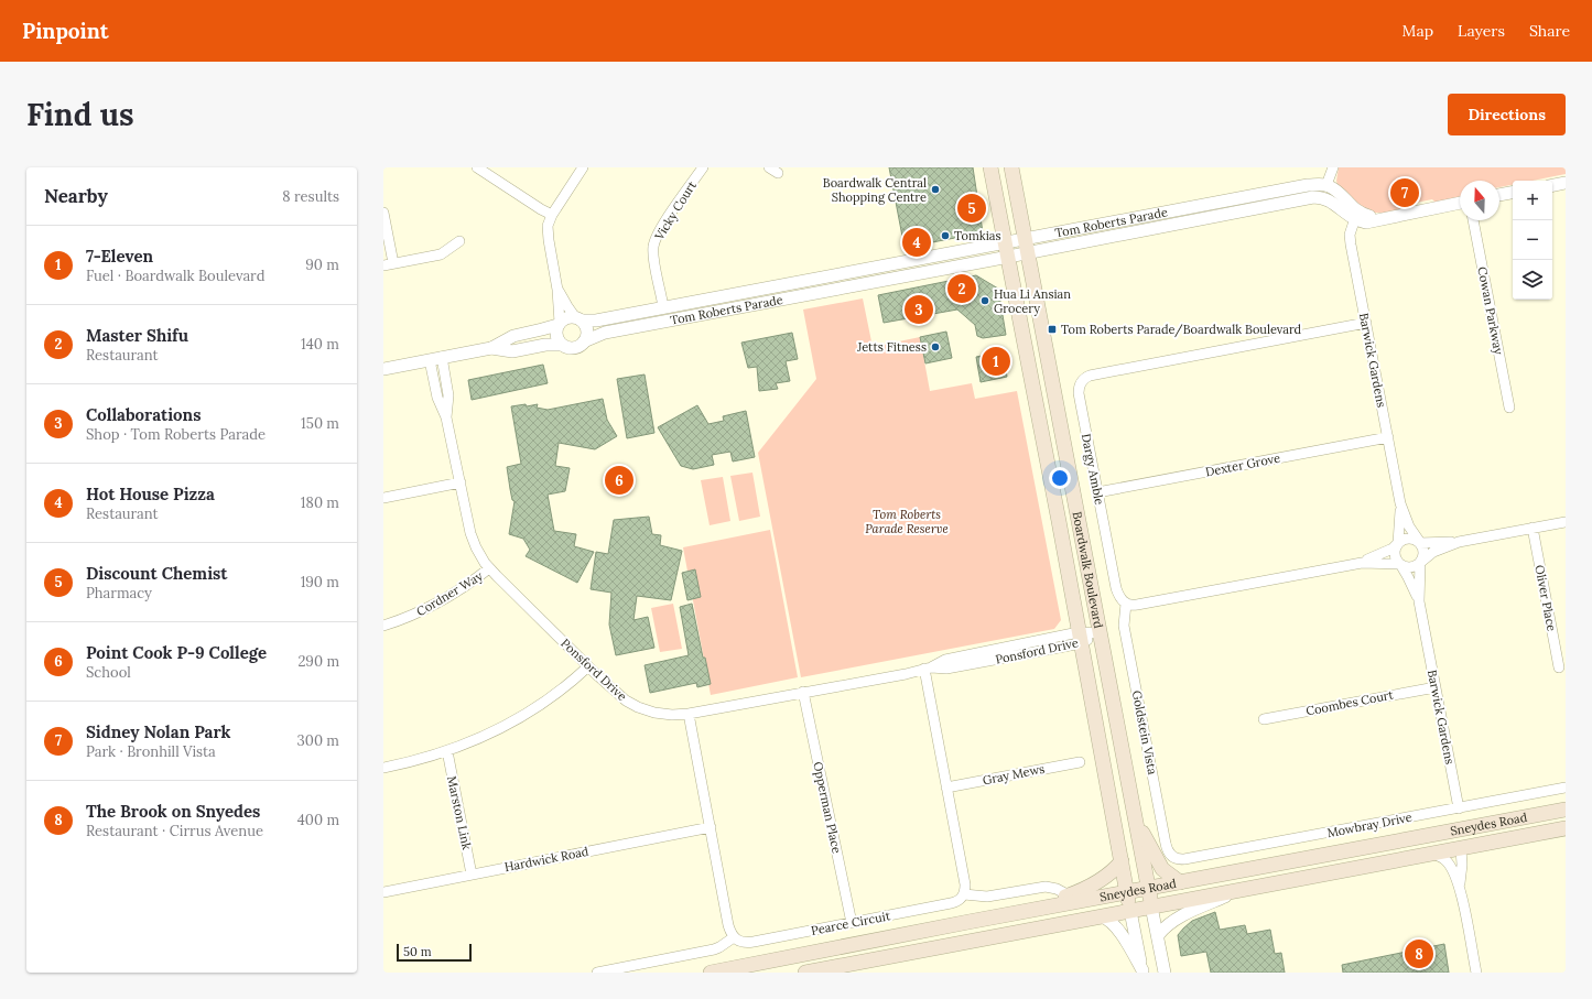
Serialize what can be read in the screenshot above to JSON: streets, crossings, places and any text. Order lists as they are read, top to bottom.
{
  "streets": {
    "main road": ["Boardwalk Boulevard", "Sneydes Road"],
    "street": [
      "Vicky Court",
      "Tom Roberts Parade",
      "Cowan Parkway",
      "Barwick Gardens",
      "Dexter Grove",
      "Dargy Amble",
      "Cordner Way",
      "Oliver Place",
      "Ponsford Drive",
      "Coombes Court",
      "Goldstein Vista",
      "Gray Mews",
      "Opperman Place",
      "Marston Link",
      "Mowbray Drive",
      "Hardwick Road",
      "Pearce Circuit"
    ]
  },
  "crossings": [
    ["Vicky Court", "Tom Roberts Parade"],
    ["Tom Roberts Parade", "Boardwalk Boulevard"],
    ["Barwick Gardens", "Dexter Grove"],
    ["Barwick Gardens", "Dargy Amble"],
    ["Barwick Gardens", "Coombes Court"],
    ["Barwick Gardens", "Mowbray Drive"],
    ["Dexter Grove", "Dargy Amble"],
    ["Dargy Amble", "Goldstein Vista"],
    ["Boardwalk Boulevard", "Ponsford Drive"],
    ["Boardwalk Boulevard", "Sneydes Road"],
    ["Cordner Way", "Ponsford Drive"],
    ["Ponsford Drive", "Opperman Place"],
    ["Goldstein Vista", "Mowbray Drive"],
    ["Opperman Place", "Pearce Circuit"],
    ["Marston Link", "Hardwick Road"]
  ],
  "parks": ["Tom Roberts Parade Reserve"],
  "places": {
    "other": [
      "Boardwalk Central Shopping Centre",
      "Tomkias",
      "Hua Li Ansian Grocery",
      "Jetts Fitness"
    ],
    "transit": ["Tom Roberts Parade/Boardwalk Boulevard"]
  },
  "scale_bar": "50 m",
  "north": "top",
  "page": {
    "header": "Pinpoint",
    "nav": ["Map", "Layers", "Share"],
    "buttons": "Directions",
    "title": "Find us",
    "heading": ["Nearby", "8 results"],
    "pins": [
      "7",
      "5",
      "4",
      "2",
      "3",
      "1",
      "6",
      "8"
    ],
    "map_buttons": ["+", "−"],
    "list": [
      {
        "mark": "1",
        "name": "7-Eleven",
        "note": "Fuel · Boardwalk Boulevard",
        "value": "90 m"
      },
      {
        "mark": "2",
        "name": "Master Shifu",
        "note": "Restaurant",
        "value": "140 m"
      },
      {
        "mark": "3",
        "name": "Collaborations",
        "note": "Shop · Tom Roberts Parade",
        "value": "150 m"
      },
      {
        "mark": "4",
        "name": "Hot House Pizza",
        "note": "Restaurant",
        "value": "180 m"
      },
      {
        "mark": "5",
        "name": "Discount Chemist",
        "note": "Pharmacy",
        "value": "190 m"
      },
      {
        "mark": "6",
        "name": "Point Cook P-9 College",
        "note": "School",
        "value": "290 m"
      },
      {
        "mark": "7",
        "name": "Sidney Nolan Park",
        "note": "Park · Bronhill Vista",
        "value": "300 m"
      },
      {
        "mark": "8",
        "name": "The Brook on Snyedes",
        "note": "Restaurant · Cirrus Avenue",
        "value": "400 m"
      }
    ],
    "scale": "50 m"
  }
}
